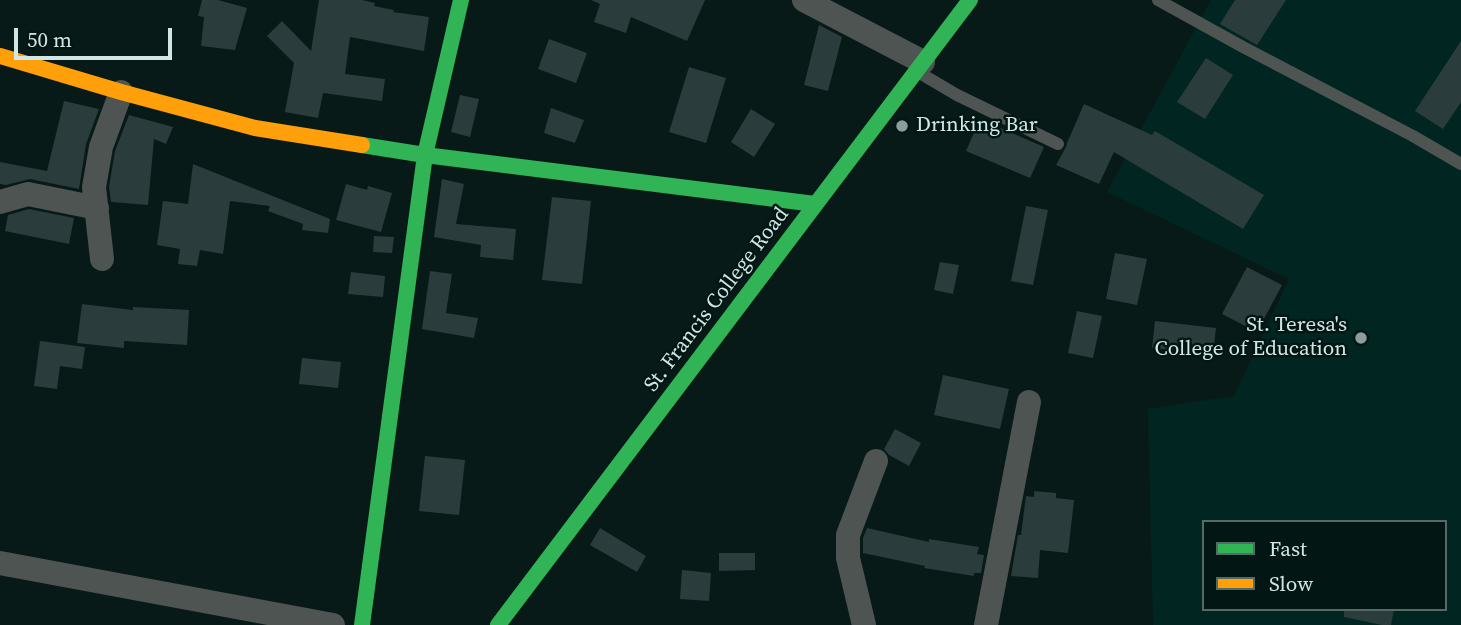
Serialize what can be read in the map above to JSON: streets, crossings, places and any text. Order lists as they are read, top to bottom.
{
  "streets": {
    "street": ["St. Francis College Road"]
  },
  "places": ["Drinking Bar", "St. Teresa's College of Education"],
  "legend": ["Fast", "Slow"],
  "scale_bar": "50 m"
}
